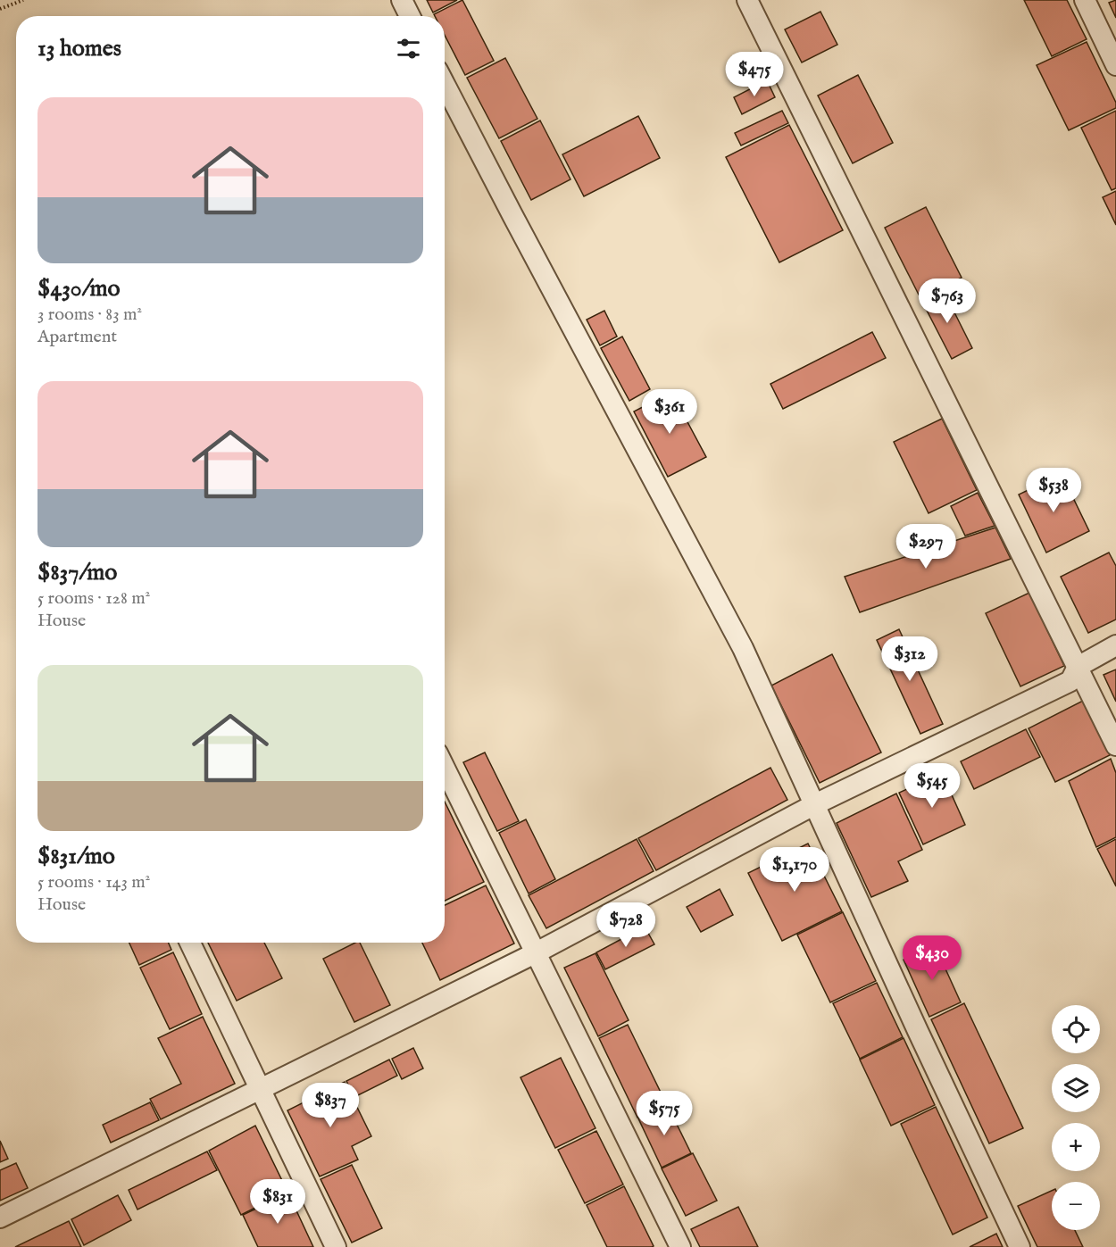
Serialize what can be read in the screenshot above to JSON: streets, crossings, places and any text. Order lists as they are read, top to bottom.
{
  "page": {
    "heading": "13 homes",
    "price": [
      "$475",
      "$763",
      "$361",
      "$538",
      "$297",
      "$312",
      "$545",
      "$1,170",
      "$728",
      "$430",
      "$837",
      "$575",
      "$831"
    ],
    "list": [
      {
        "name": "$430/mo",
        "note": "3 rooms · 83 m² · Apartment"
      },
      {
        "name": "$837/mo",
        "note": "5 rooms · 128 m² · House"
      },
      {
        "name": "$831/mo",
        "note": "5 rooms · 143 m² · House"
      }
    ],
    "map_buttons": ["+", "−"]
  }
}
